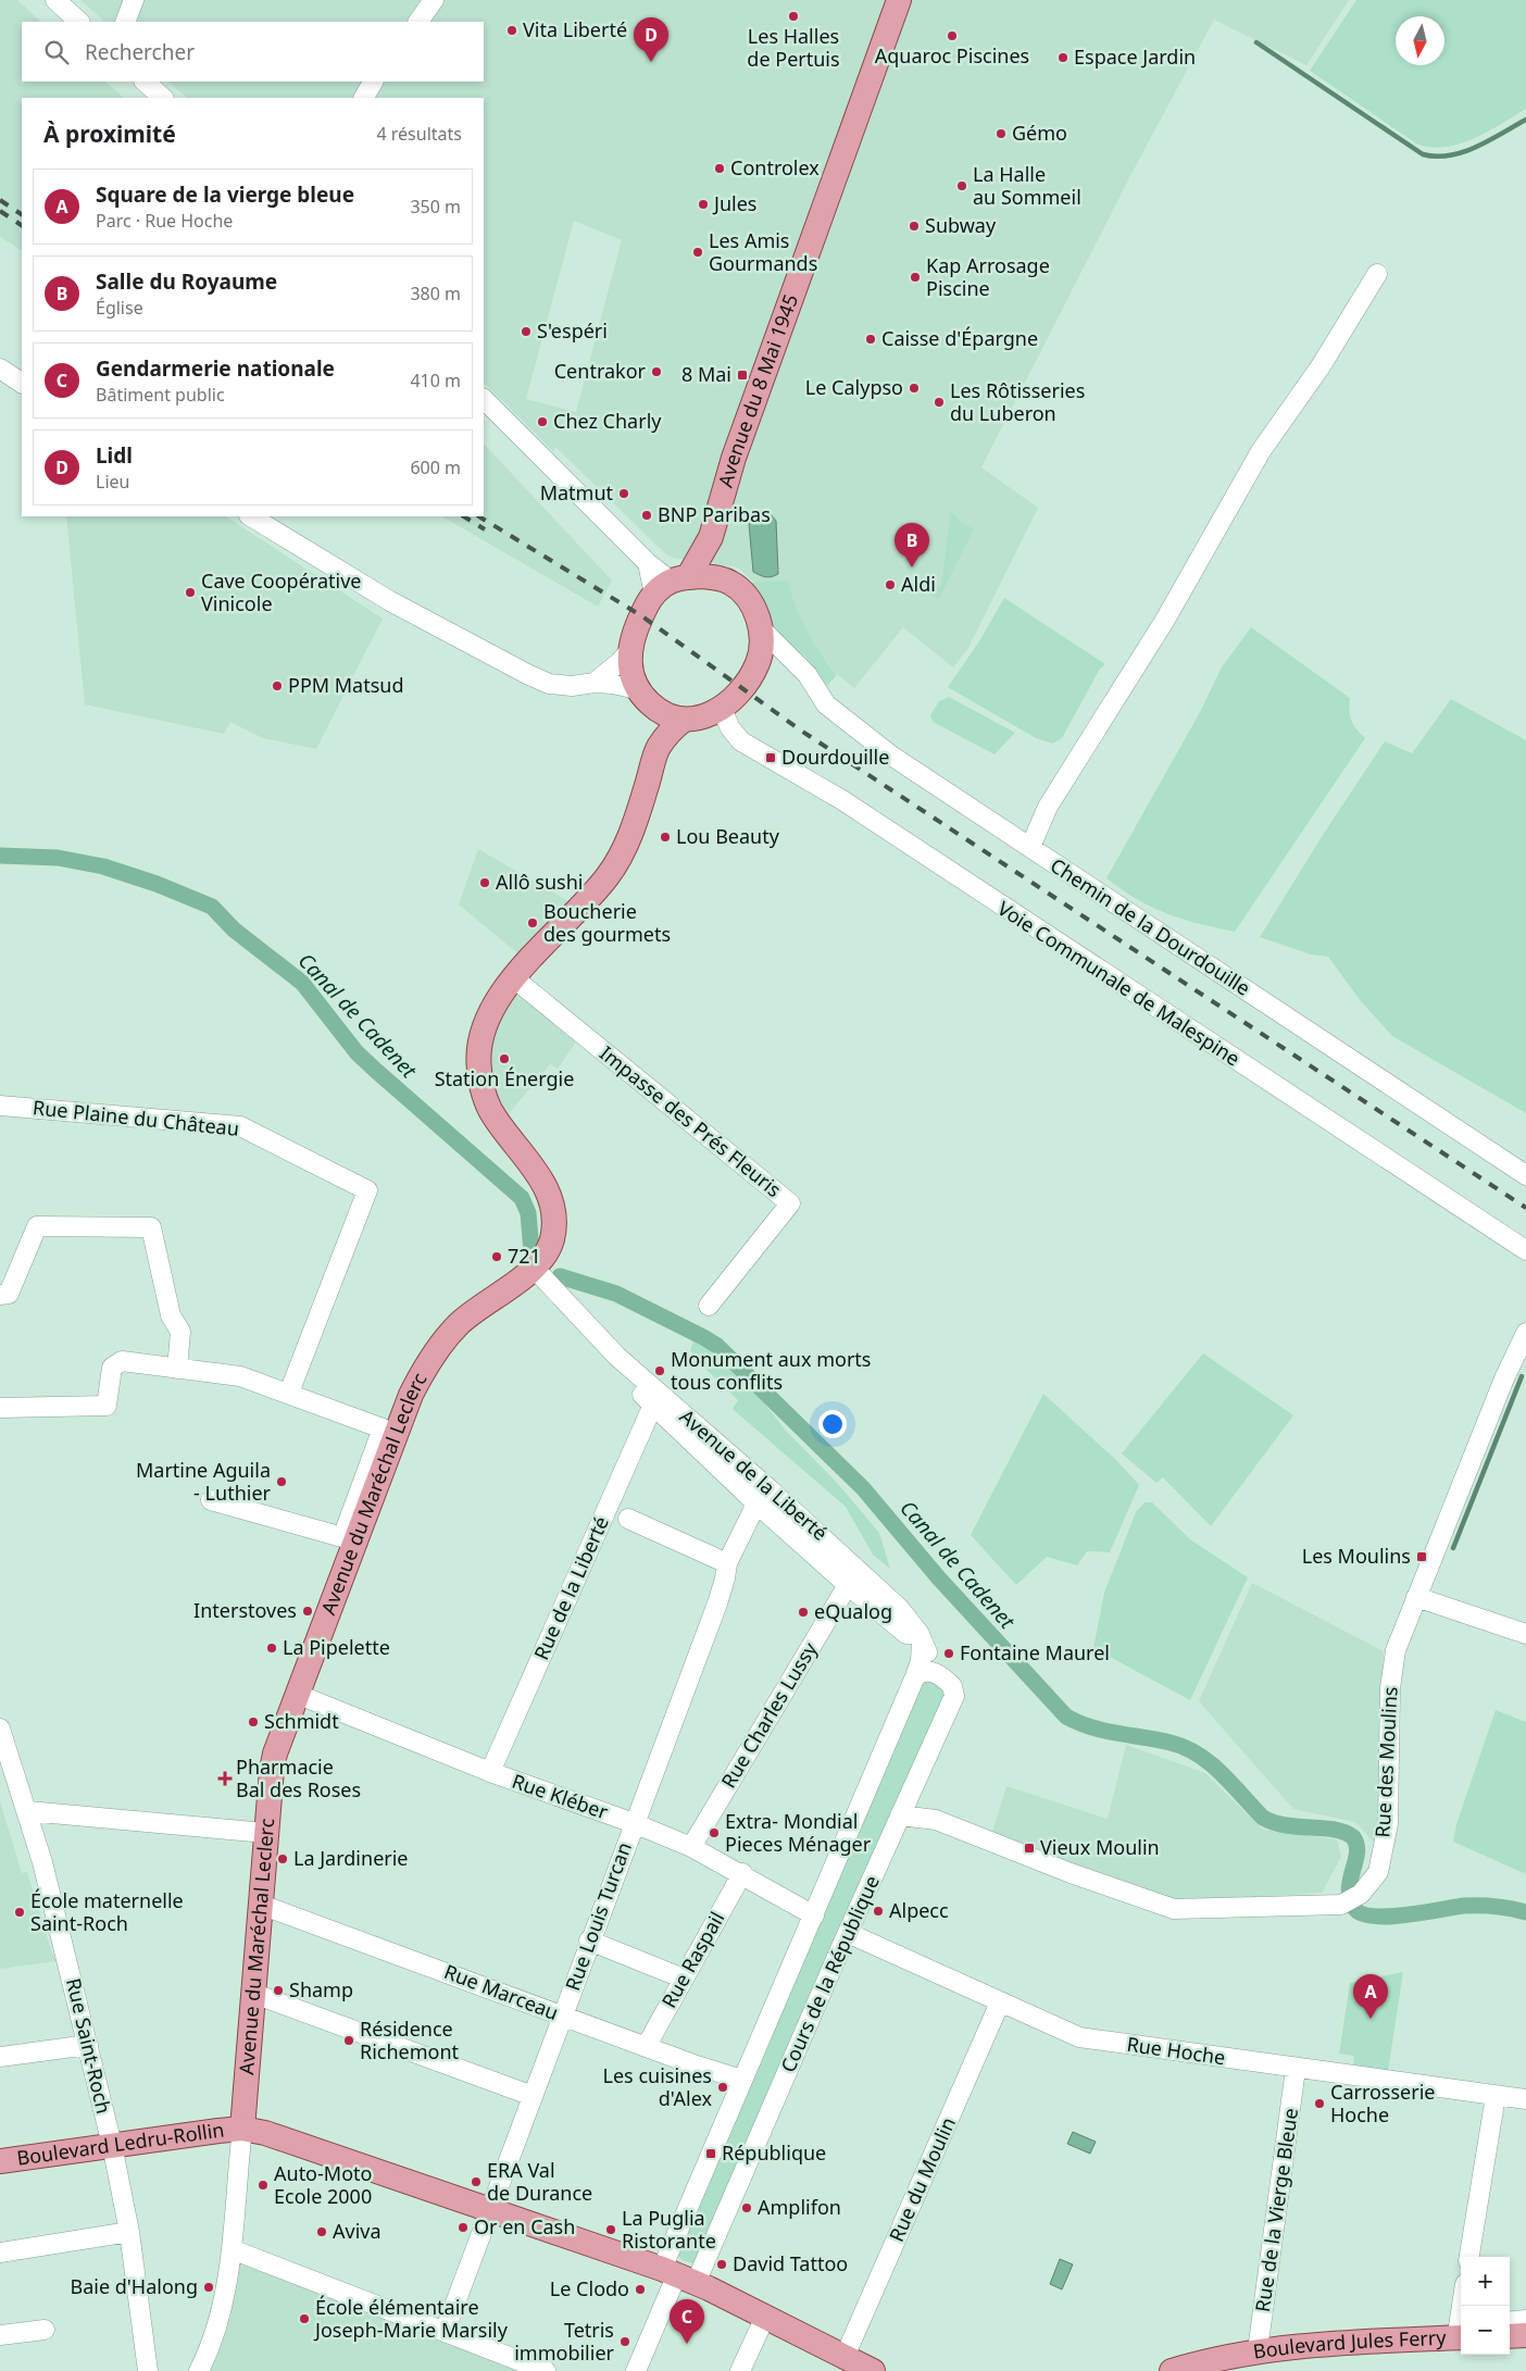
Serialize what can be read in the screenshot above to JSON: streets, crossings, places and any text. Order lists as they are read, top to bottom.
{
  "streets": {
    "main road": [
      "Avenue du 8 Mai 1945",
      "Avenue du Maréchal Leclerc",
      "Boulevard Ledru-Rollin",
      "Boulevard Jules Ferry"
    ],
    "street": [
      "Chemin de la Dourdouille",
      "Voie Communale de Malespine",
      "Rue Plaine du Château",
      "Impasse des Prés Fleuris",
      "Avenue de la Liberté",
      "Rue de la Liberté",
      "Rue Charles Lussy",
      "Rue des Moulins",
      "Rue Kléber",
      "Rue Louis Turcan",
      "Rue Raspail",
      "Cours de la République",
      "Rue Marceau",
      "Rue Saint-Roch",
      "Rue Hoche",
      "Rue du Moulin",
      "Rue de la Vierge Bleue"
    ]
  },
  "crossings": [
    ["Avenue du 8 Mai 1945", "Chemin de la Dourdouille"],
    ["Avenue du 8 Mai 1945", "Voie Communale de Malespine"],
    ["Chemin de la Dourdouille", "Voie Communale de Malespine"],
    ["Avenue de la Liberté", "Avenue du Maréchal Leclerc"],
    ["Avenue de la Liberté", "Cours de la République"],
    ["Avenue du Maréchal Leclerc", "Rue Kléber"],
    ["Avenue du Maréchal Leclerc", "Rue Marceau"],
    ["Avenue du Maréchal Leclerc", "Boulevard Ledru-Rollin"],
    ["Rue de la Liberté", "Rue Kléber"],
    ["Rue Charles Lussy", "Rue Kléber"],
    ["Rue des Moulins", "Cours de la République"],
    ["Rue Kléber", "Rue Louis Turcan"],
    ["Rue Kléber", "Rue Raspail"],
    ["Rue Kléber", "Cours de la République"],
    ["Rue Louis Turcan", "Rue Marceau"],
    ["Rue Louis Turcan", "Boulevard Ledru-Rollin"],
    ["Rue Raspail", "Rue Marceau"],
    ["Cours de la République", "Rue Marceau"],
    ["Cours de la République", "Rue Hoche"],
    ["Cours de la République", "Boulevard Ledru-Rollin"],
    ["Rue Saint-Roch", "Boulevard Ledru-Rollin"],
    ["Rue Hoche", "Rue du Moulin"],
    ["Rue Hoche", "Rue de la Vierge Bleue"],
    ["Boulevard Ledru-Rollin", "Rue du Moulin"],
    ["Rue de la Vierge Bleue", "Boulevard Jules Ferry"]
  ],
  "water": ["Canal de Cadenet"],
  "places": {
    "other": [
      "Les Halles de Pertuis",
      "Vita Liberté",
      "Aquaroc Piscines",
      "Espace Jardin",
      "Gémo",
      "Controlex",
      "La Halle au Sommeil",
      "Jules",
      "Subway",
      "Les Amis Gourmands",
      "Kap Arrosage Piscine",
      "S'espéri",
      "Caisse d'Épargne",
      "Centrakor",
      "Le Calypso",
      "Les Rôtisseries du Luberon",
      "Chez Charly",
      "Matmut",
      "BNP Paribas",
      "Aldi",
      "Cave Coopérative Vinicole",
      "PPM Matsud",
      "Lou Beauty",
      "Allô sushi",
      "Boucherie des gourmets",
      "Station Énergie",
      "721",
      "Monument aux morts tous conflits",
      "Martine Aguila - Luthier",
      "Interstoves",
      "eQualog",
      "La Pipelette",
      "Fontaine Maurel",
      "Schmidt",
      "Extra- Mondial Pieces Ménager",
      "La Jardinerie",
      "Alpecc",
      "École maternelle Saint-Roch",
      "Shamp",
      "Résidence Richemont",
      "Les cuisines d'Alex",
      "Carrosserie Hoche",
      "ERA Val de Durance",
      "Auto-Moto Ecole 2000",
      "Amplifon",
      "Or en Cash",
      "La Puglia Ristorante",
      "Aviva",
      "David Tattoo",
      "Baie d'Halong",
      "Le Clodo",
      "École élémentaire Joseph-Marie Marsily",
      "Tetris immobilier"
    ],
    "transit": [
      "8 Mai",
      "Dourdouille",
      "Les Moulins",
      "Vieux Moulin",
      "République"
    ],
    "health": ["Pharmacie Bal des Roses"]
  },
  "north": "bottom",
  "page": {
    "pins": [
      "D",
      "B",
      "A",
      "C"
    ],
    "search": "Rechercher",
    "heading": ["À proximité", "4 résultats"],
    "list": [
      {
        "mark": "A",
        "name": "Square de la vierge bleue",
        "note": "Parc · Rue Hoche",
        "value": "350 m"
      },
      {
        "mark": "B",
        "name": "Salle du Royaume",
        "note": "Église",
        "value": "380 m"
      },
      {
        "mark": "C",
        "name": "Gendarmerie nationale",
        "note": "Bâtiment public",
        "value": "410 m"
      },
      {
        "mark": "D",
        "name": "Lidl",
        "note": "Lieu",
        "value": "600 m"
      }
    ],
    "map_buttons": ["+", "−"]
  }
}
